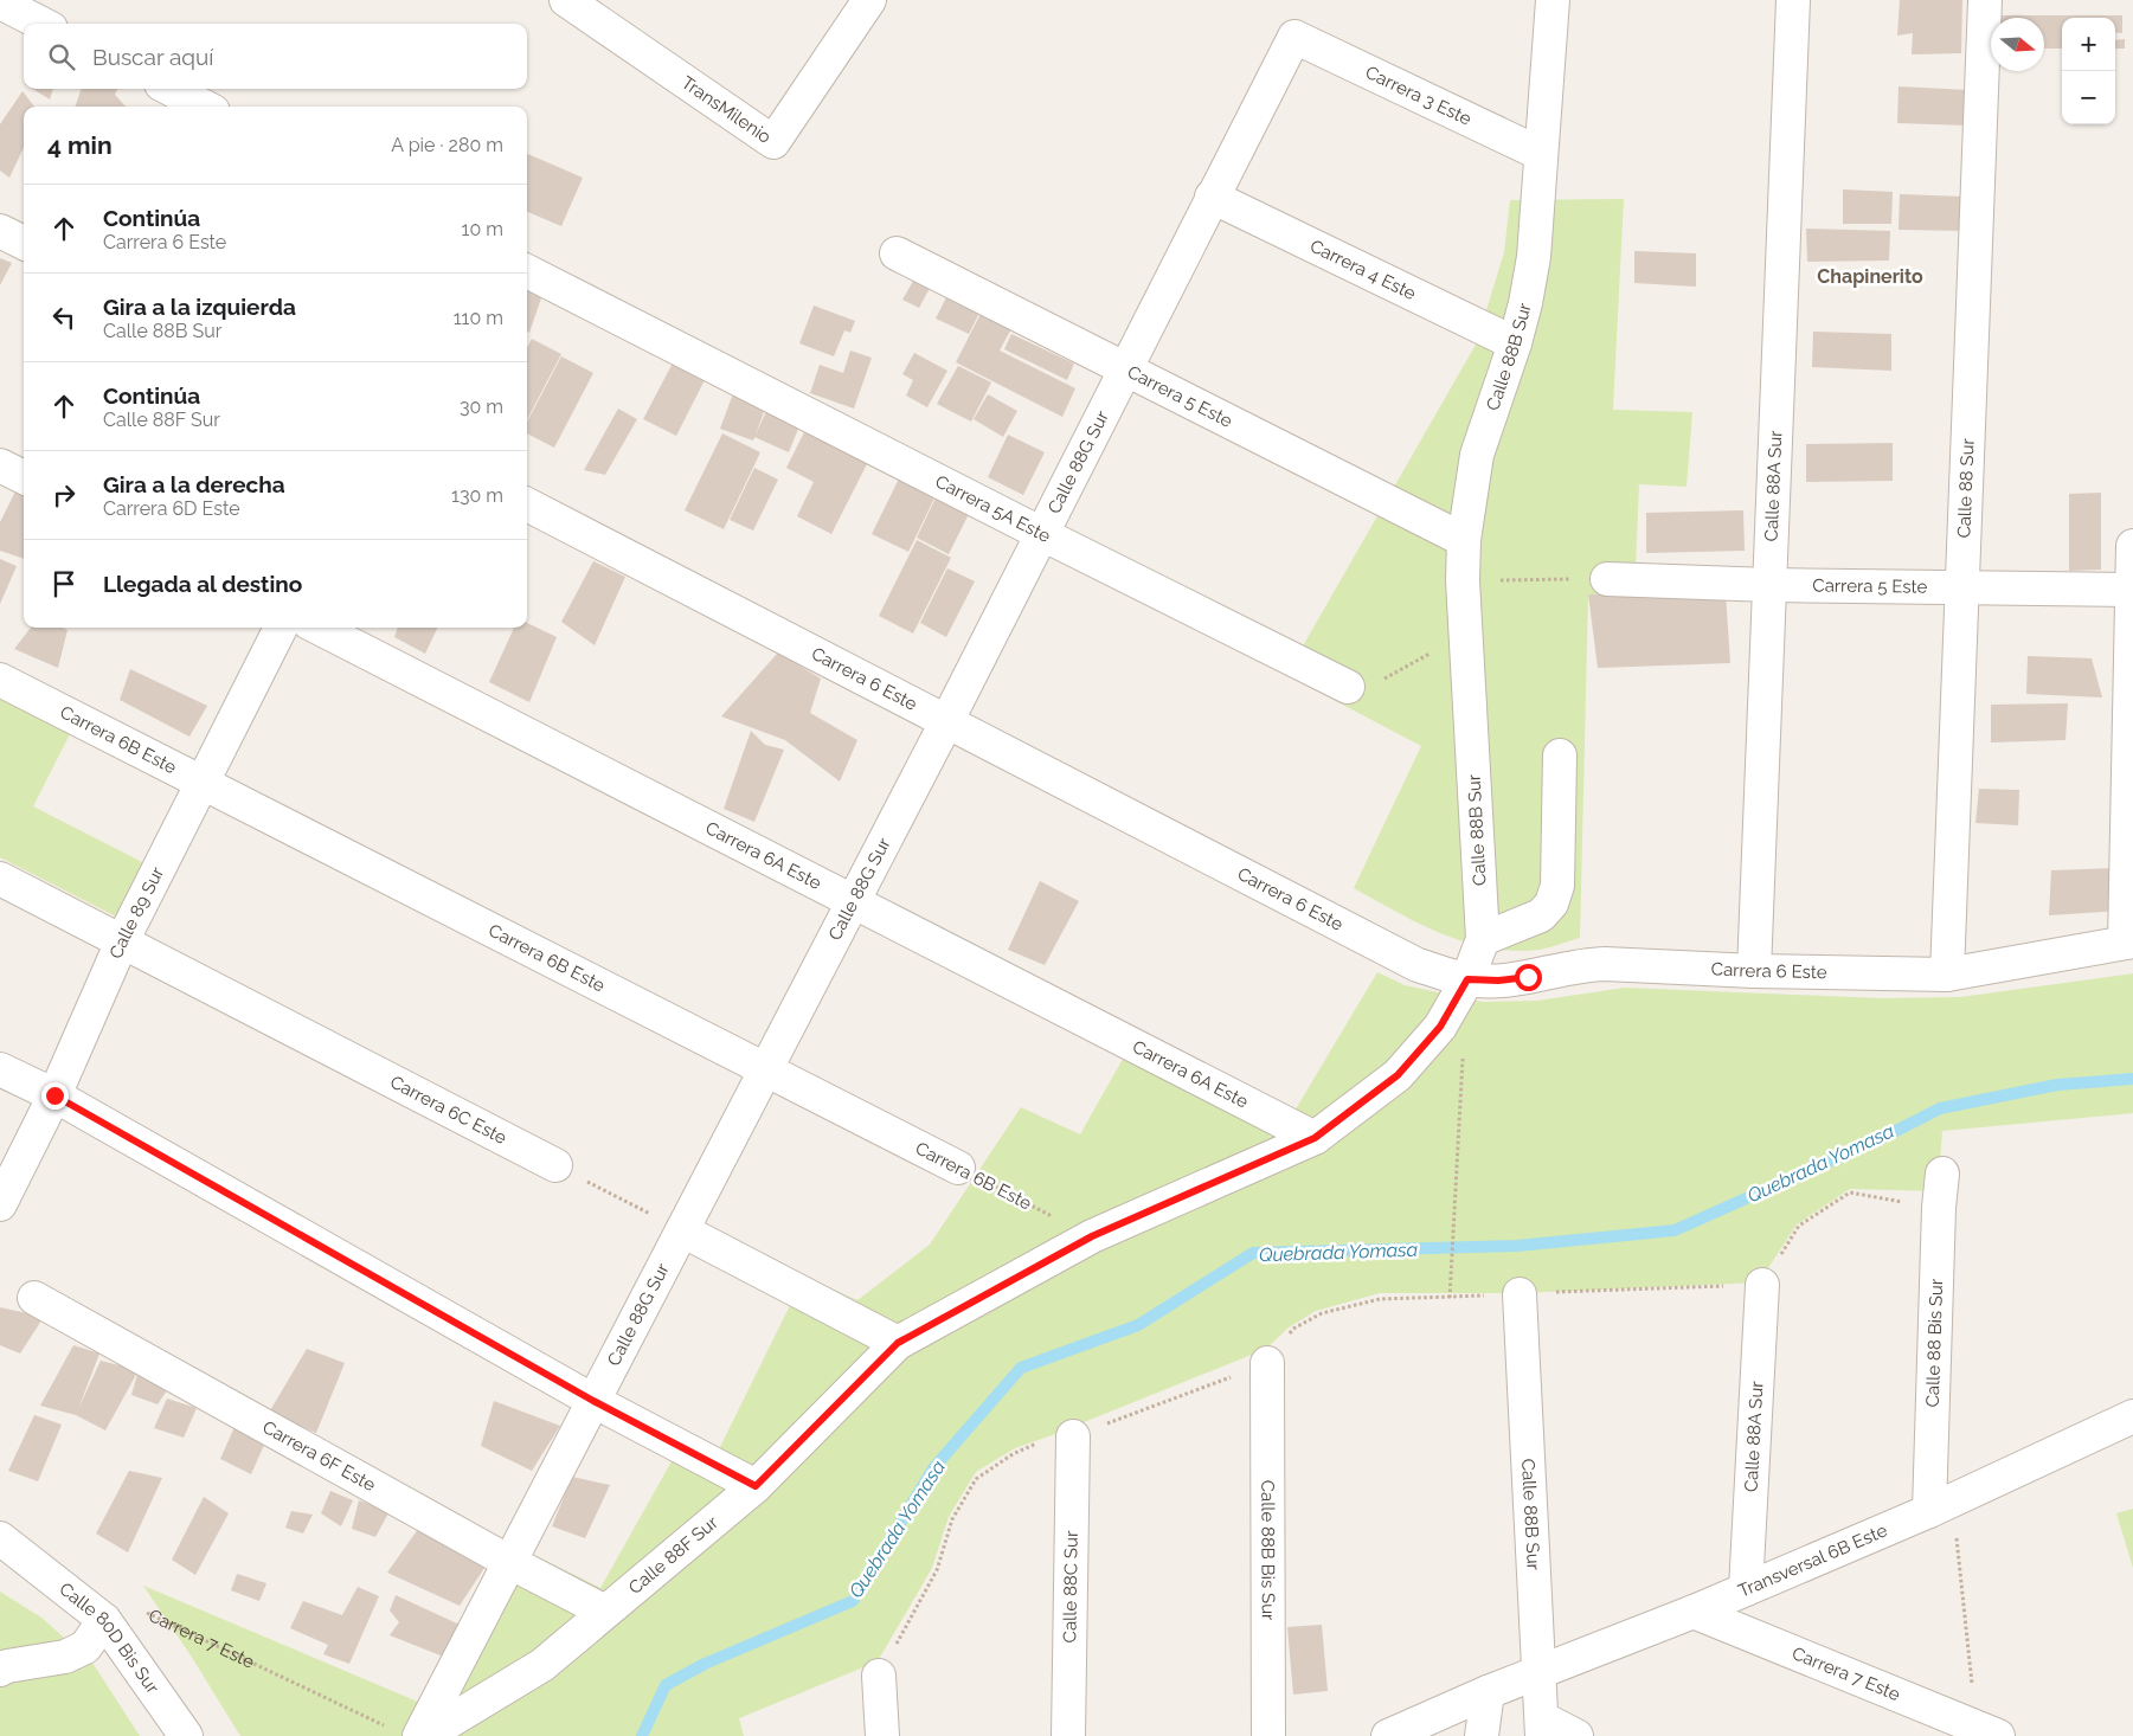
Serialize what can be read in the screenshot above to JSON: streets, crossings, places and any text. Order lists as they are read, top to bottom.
{
  "streets": {
    "street": [
      "Carrera 3 Este",
      "TransMilenio",
      "Carrera 4 Este",
      "Calle 88B Sur",
      "Carrera 5 Este",
      "Calle 88G Sur",
      "Calle 88A Sur",
      "Calle 88 Sur",
      "Carrera 5A Este",
      "Carrera 6 Este",
      "Carrera 6B Este",
      "Carrera 6A Este",
      "Calle 89 Sur",
      "Carrera 6C Este",
      "Calle 88 Bis Sur",
      "Carrera 6F Este",
      "Calle 88B Bis Sur",
      "Calle 88F Sur",
      "Transversal 6B Este",
      "Calle 88C Sur",
      "Carrera 7 Este",
      "Calle 80D Bis Sur"
    ]
  },
  "crossings": [
    ["Carrera 3 Este", "Calle 88B Sur"],
    ["Carrera 3 Este", "Calle 88G Sur"],
    ["Carrera 4 Este", "Calle 88B Sur"],
    ["Carrera 4 Este", "Calle 88G Sur"],
    ["Calle 88B Sur", "Carrera 5 Este"],
    ["Calle 88B Sur", "Carrera 6 Este"],
    ["Calle 88B Sur", "Carrera 6B Este"],
    ["Calle 88B Sur", "Carrera 6A Este"],
    ["Calle 88B Sur", "Calle 88F Sur"],
    ["Calle 88B Sur", "Transversal 6B Este"],
    ["Carrera 5 Este", "Calle 88G Sur"],
    ["Carrera 5 Este", "Calle 88A Sur"],
    ["Carrera 5 Este", "Calle 88 Sur"],
    ["Calle 88G Sur", "Carrera 5A Este"],
    ["Calle 88G Sur", "Carrera 6 Este"],
    ["Calle 88G Sur", "Carrera 6B Este"],
    ["Calle 88G Sur", "Carrera 6A Este"],
    ["Calle 88G Sur", "Carrera 6F Este"],
    ["Calle 88A Sur", "Carrera 6 Este"],
    ["Calle 88A Sur", "Transversal 6B Este"],
    ["Calle 88 Sur", "Carrera 6 Este"],
    ["Carrera 6B Este", "Calle 89 Sur"],
    ["Calle 89 Sur", "Carrera 6C Este"],
    ["Calle 88 Bis Sur", "Transversal 6B Este"],
    ["Carrera 6F Este", "Calle 88F Sur"],
    ["Transversal 6B Este", "Carrera 7 Este"]
  ],
  "districts": ["Chapinerito"],
  "water": ["Quebrada Yomasa"],
  "north": "right",
  "page": {
    "map_buttons": ["+", "−"],
    "search": "Buscar aquí",
    "heading": ["4 min", "A pie · 280 m"],
    "list": [
      ["Continúa", "Carrera 6 Este", "10 m"],
      ["Gira a la izquierda", "Calle 88B Sur", "110 m"],
      ["Continúa", "Calle 88F Sur", "30 m"],
      ["Gira a la derecha", "Carrera 6D Este", "130 m"],
      "Llegada al destino"
    ]
  }
}
